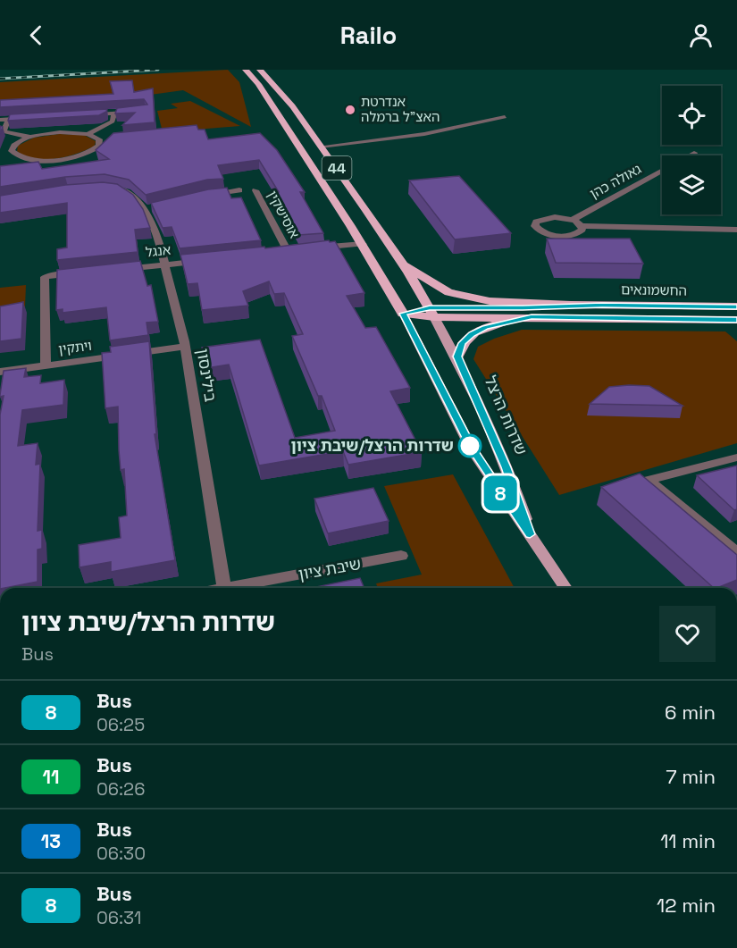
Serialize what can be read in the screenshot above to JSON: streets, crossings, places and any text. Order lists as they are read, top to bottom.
{
  "streets": {
    "highway": ["44", "החשמונאים"],
    "main road": ["שדרות הרצל"],
    "street": [
      "גאולה כהן",
      "אוסישקין",
      "אנגל",
      "ויתקין",
      "בילינסון",
      "שיבת ציון"
    ]
  },
  "crossings": [
    ["44", "החשמונאים"],
    ["44", "שדרות הרצל"],
    ["אנגל", "בילינסון"],
    ["החשמונאים", "שדרות הרצל"],
    ["ויתקין", "בילינסון"],
    ["בילינסון", "שיבת ציון"]
  ],
  "places": ["אנדרטת האצ\"ל ברמלה", "שדרות הרצל/שיבת ציון"],
  "lines": ["bus line 8"],
  "page": {
    "header": "Railo",
    "on_map": "8",
    "heading": ["שדרות הרצל/שיבת ציון", "Bus"],
    "list": [
      {
        "mark": "8",
        "name": "Bus",
        "note": "06:25",
        "value": "6 min"
      },
      {
        "mark": "11",
        "name": "Bus",
        "note": "06:26",
        "value": "7 min"
      },
      {
        "mark": "13",
        "name": "Bus",
        "note": "06:30",
        "value": "11 min"
      },
      {
        "mark": "8",
        "name": "Bus",
        "note": "06:31",
        "value": "12 min"
      }
    ]
  }
}
